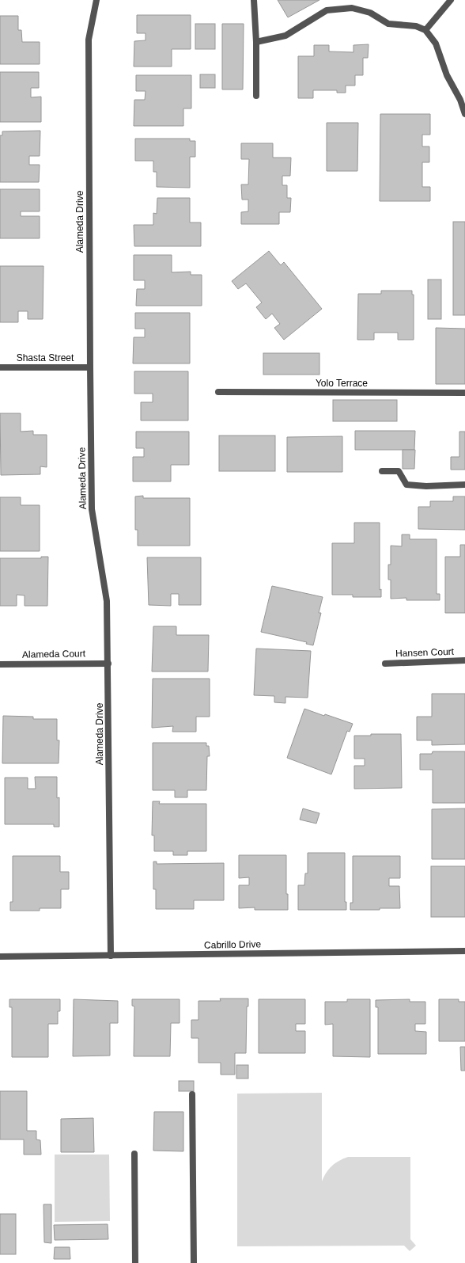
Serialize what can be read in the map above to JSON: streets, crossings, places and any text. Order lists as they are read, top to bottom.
{
  "streets": {
    "street": [
      "Alameda Drive",
      "Shasta Street",
      "Yolo Terrace",
      "Hansen Court",
      "Alameda Court",
      "Cabrillo Drive"
    ]
  },
  "crossings": [
    ["Alameda Drive", "Shasta Street"],
    ["Alameda Drive", "Alameda Court"],
    ["Alameda Drive", "Cabrillo Drive"]
  ]
}
